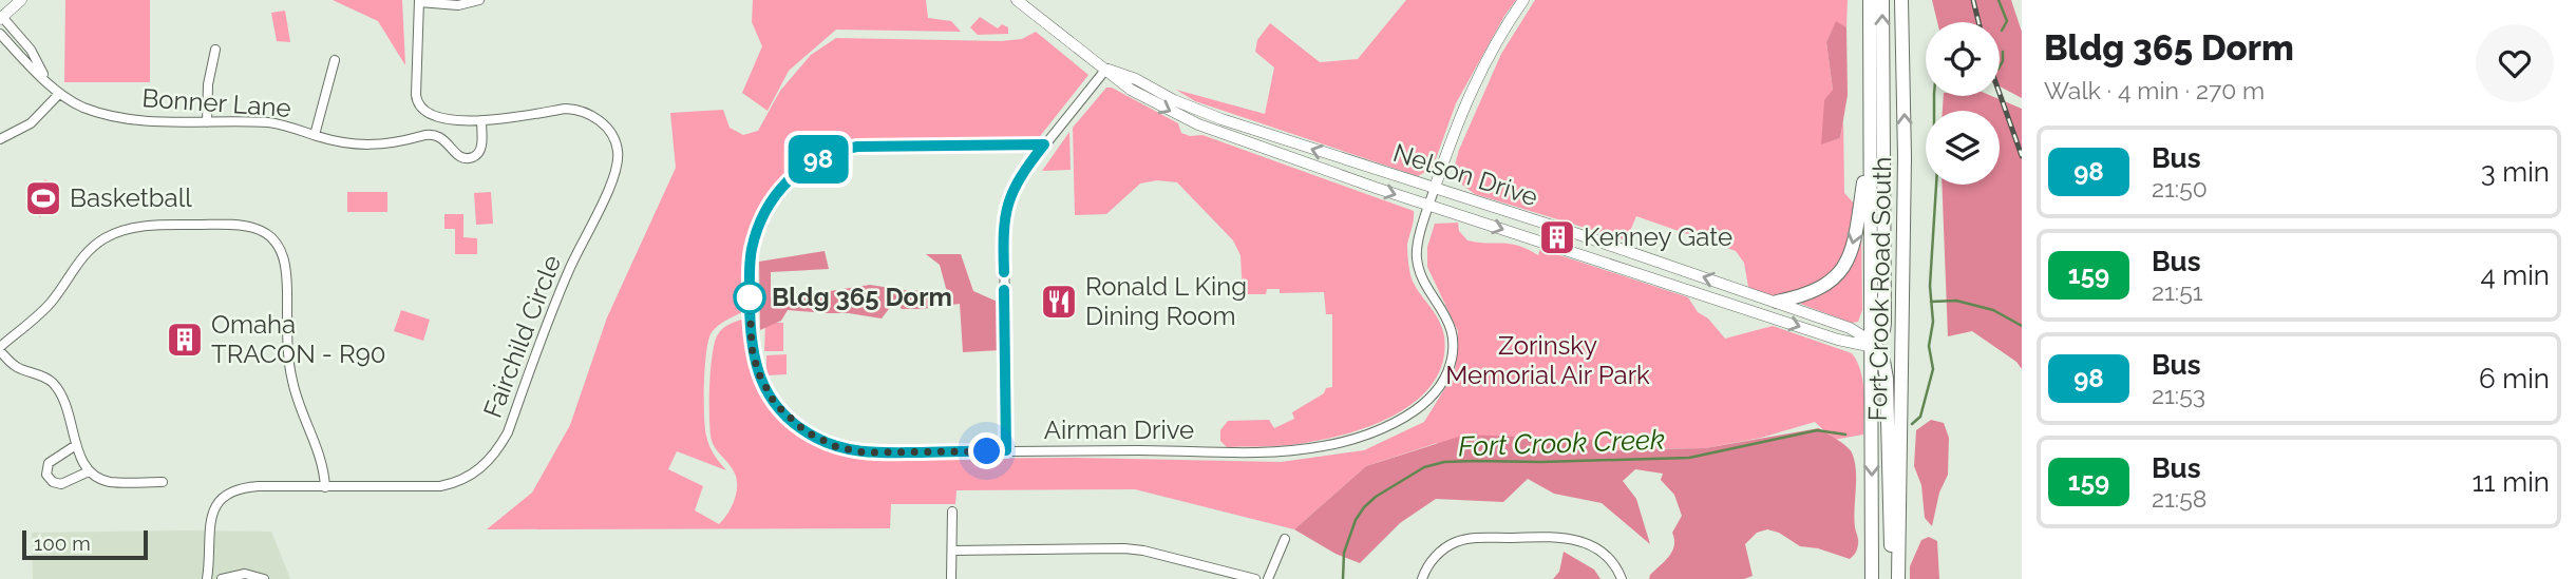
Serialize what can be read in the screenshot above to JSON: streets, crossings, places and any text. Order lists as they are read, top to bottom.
{
  "streets": {
    "main road": ["Fort Crook Road South"],
    "street": [
      "Bonner Lane",
      "Nelson Drive",
      "Fairchild Circle",
      "Airman Drive"
    ]
  },
  "crossings": [
    ["Bonner Lane", "Fairchild Circle"],
    ["Nelson Drive", "Fort Crook Road South"],
    ["Nelson Drive", "Airman Drive"]
  ],
  "water": ["Fort Crook Creek"],
  "parks": ["Zorinsky Memorial Air Park"],
  "places": {
    "sports": ["Basketball"],
    "building": ["Kenney Gate", "Omaha TRACON - R90"],
    "other": ["Bldg 365 Dorm"],
    "restaurant": ["Ronald L King Dining Room"]
  },
  "lines": ["bus line 98"],
  "scale_bar": "100 m",
  "page": {
    "on_map": "98",
    "heading": ["Bldg 365 Dorm", "Walk · 4 min · 270 m"],
    "list": [
      {
        "mark": "98",
        "name": "Bus",
        "note": "21:50",
        "value": "3 min"
      },
      {
        "mark": "159",
        "name": "Bus",
        "note": "21:51",
        "value": "4 min"
      },
      {
        "mark": "98",
        "name": "Bus",
        "note": "21:53",
        "value": "6 min"
      },
      {
        "mark": "159",
        "name": "Bus",
        "note": "21:58",
        "value": "11 min"
      }
    ],
    "scale": "100 m"
  }
}
